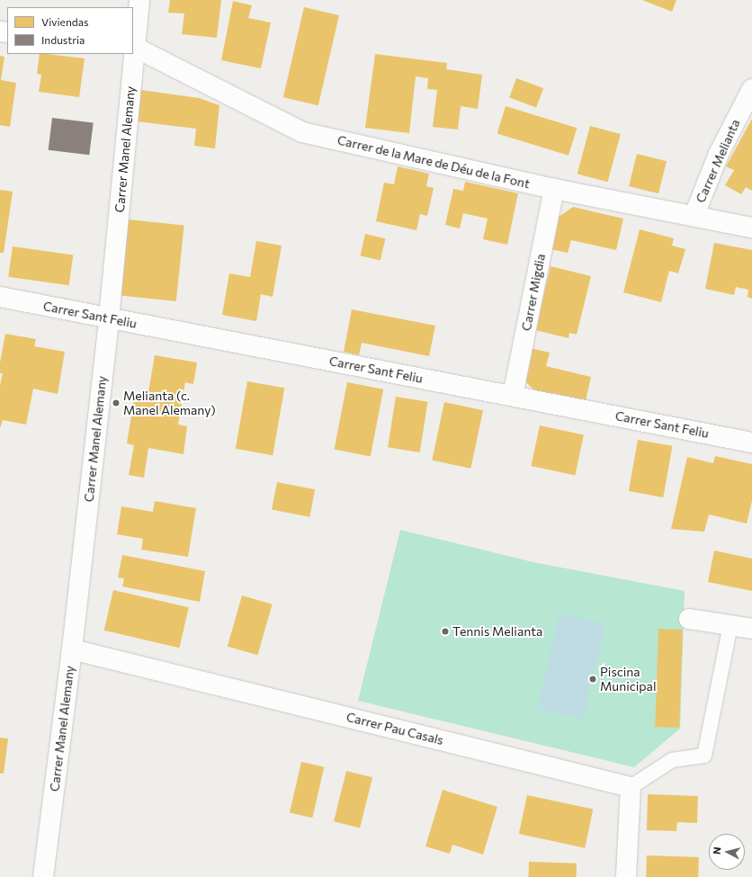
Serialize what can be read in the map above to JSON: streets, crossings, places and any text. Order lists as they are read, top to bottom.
{
  "streets": {
    "street": [
      "Carrer Manel Alemany",
      "Carrer Melianta",
      "Carrer de la Mare de Déu de la Font",
      "Carrer Migdia",
      "Carrer Sant Feliu",
      "Carrer Pau Casals"
    ]
  },
  "crossings": [
    ["Carrer Manel Alemany", "Carrer de la Mare de Déu de la Font"],
    ["Carrer Manel Alemany", "Carrer Sant Feliu"],
    ["Carrer Manel Alemany", "Carrer Pau Casals"],
    ["Carrer Melianta", "Carrer de la Mare de Déu de la Font"],
    ["Carrer de la Mare de Déu de la Font", "Carrer Migdia"],
    ["Carrer Migdia", "Carrer Sant Feliu"]
  ],
  "places": ["Melianta (c. Manel Alemany)", "Tennis Melianta", "Piscina Municipal"],
  "legend": ["Viviendas", "Industria"],
  "north": "left"
}
